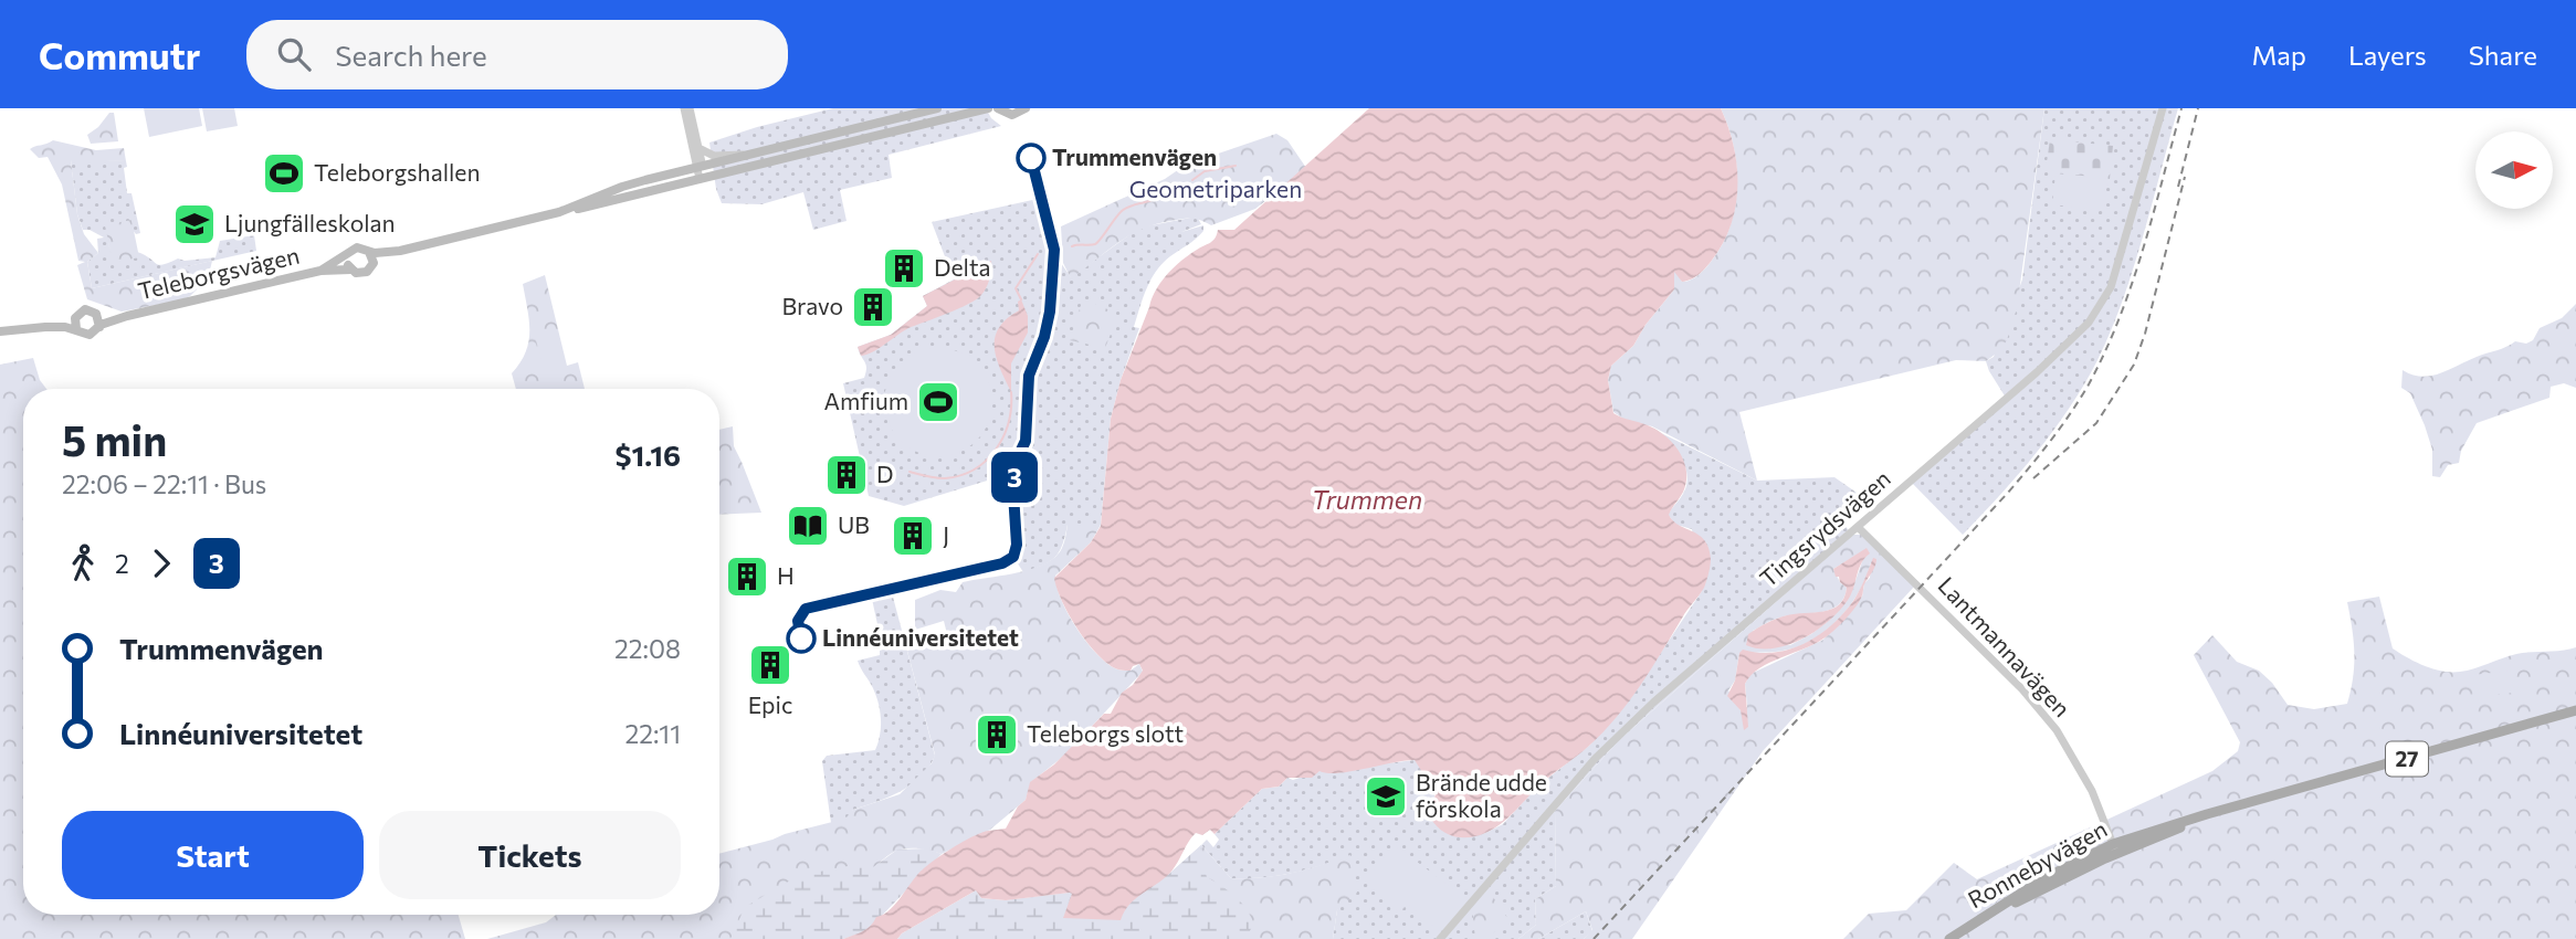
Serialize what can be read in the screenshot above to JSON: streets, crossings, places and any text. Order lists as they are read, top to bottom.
{
  "streets": {
    "main road": ["Teleborgsvägen", "27", "Ronnebyvägen"],
    "street": ["Tingsrydsvägen", "Lantmannavägen"]
  },
  "crossings": [
    ["Tingsrydsvägen", "Lantmannavägen"],
    ["Lantmannavägen", "Ronnebyvägen"]
  ],
  "water": ["Trummen"],
  "parks": ["Geometriparken"],
  "places": {
    "other": ["Trummenvägen", "Linnéuniversitetet"],
    "sports": ["Teleborgshallen", "Amfium"],
    "school or university": ["Ljungfälleskolan", "Brände udde förskola"],
    "building": [
      "Delta",
      "Bravo",
      "D",
      "J",
      "H",
      "Epic",
      "Teleborgs slott"
    ],
    "library": ["UB"]
  },
  "lines": ["bus line 3"],
  "north": "right",
  "page": {
    "header": "Commutr",
    "search": "Search here",
    "nav": ["Map", "Layers", "Share"],
    "on_map": "3",
    "heading": ["5 min", "22:06 – 22:11 · Bus", "$1.16"],
    "legs": ["2", "3"],
    "list": [
      {
        "name": "Trummenvägen",
        "value": "22:08"
      },
      {
        "name": "Linnéuniversitetet",
        "value": "22:11"
      }
    ],
    "buttons": ["Start", "Tickets"]
  }
}
